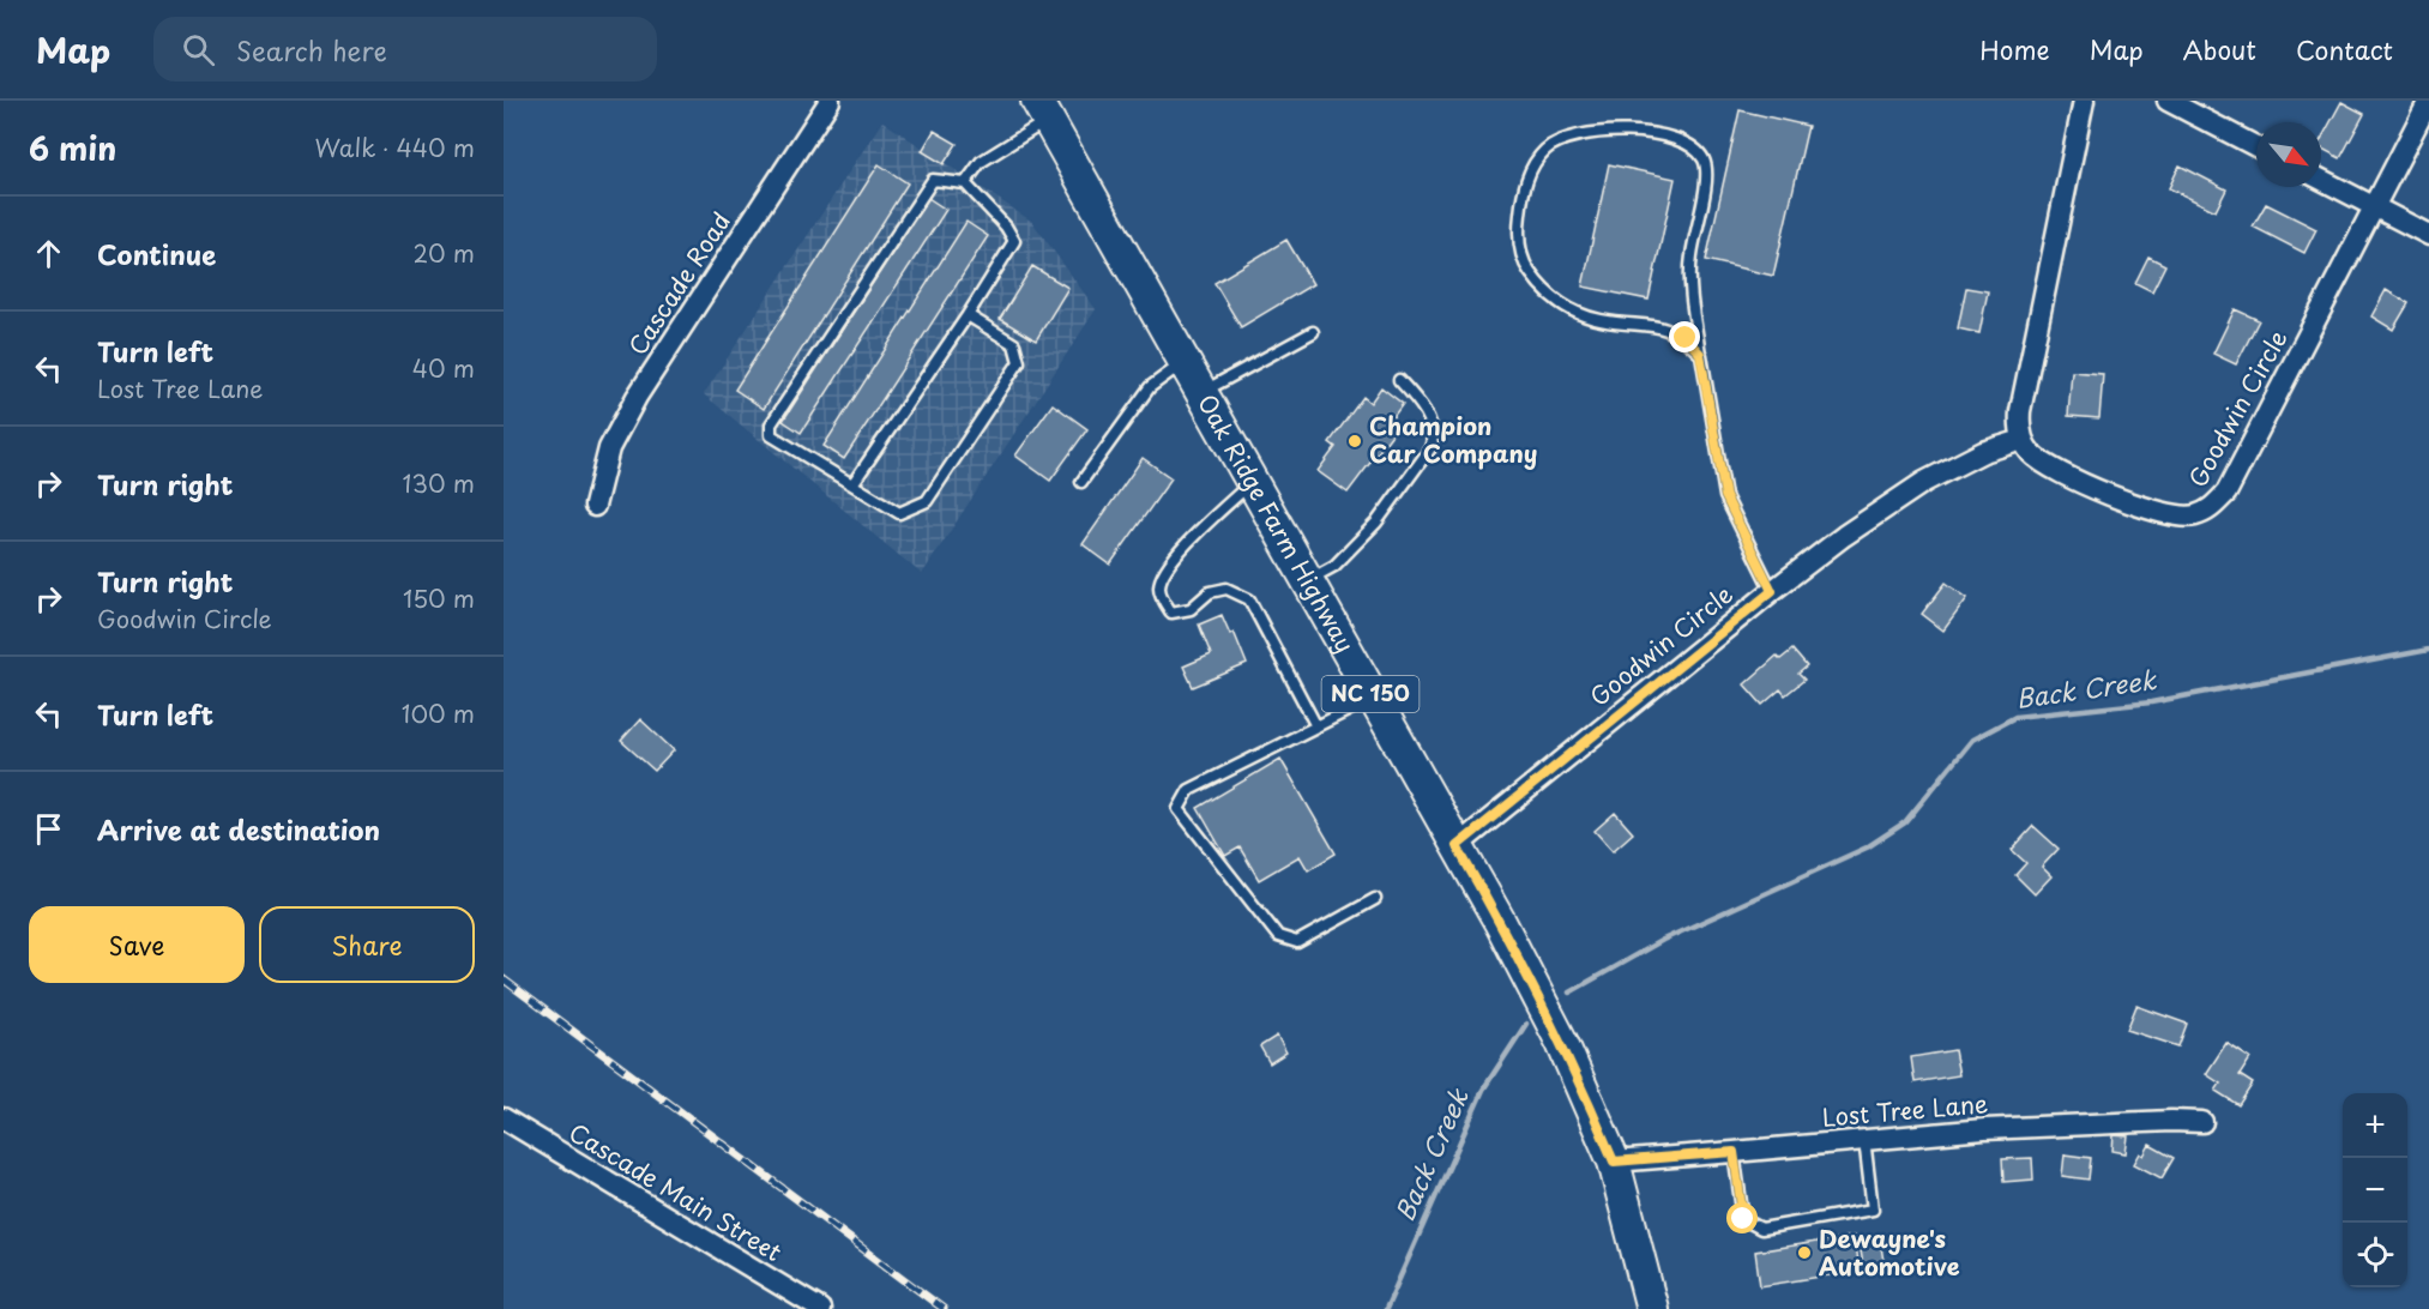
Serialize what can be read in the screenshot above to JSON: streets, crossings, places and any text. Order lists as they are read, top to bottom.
{
  "streets": {
    "main road": ["Oak Ridge Farm Highway", "NC 150"],
    "street": [
      "Cascade Road",
      "Goodwin Circle",
      "Lost Tree Lane",
      "Cascade Main Street"
    ]
  },
  "crossings": [
    ["Goodwin Circle", "Oak Ridge Farm Highway"],
    ["Oak Ridge Farm Highway", "Lost Tree Lane"]
  ],
  "water": ["Back Creek"],
  "places": ["Champion Car Company", "Dewayne's Automotive"],
  "north": "bottom right",
  "page": {
    "header": "Map",
    "search": "Search here",
    "nav": [
      "Home",
      "Map",
      "About",
      "Contact"
    ],
    "heading": ["6 min", "Walk · 440 m"],
    "list": [
      ["Continue", "20 m"],
      ["Turn left", "Lost Tree Lane", "40 m"],
      ["Turn right", "130 m"],
      ["Turn right", "Goodwin Circle", "150 m"],
      ["Turn left", "100 m"],
      "Arrive at destination"
    ],
    "buttons": ["Save", "Share"],
    "map_buttons": ["+", "−"]
  }
}
